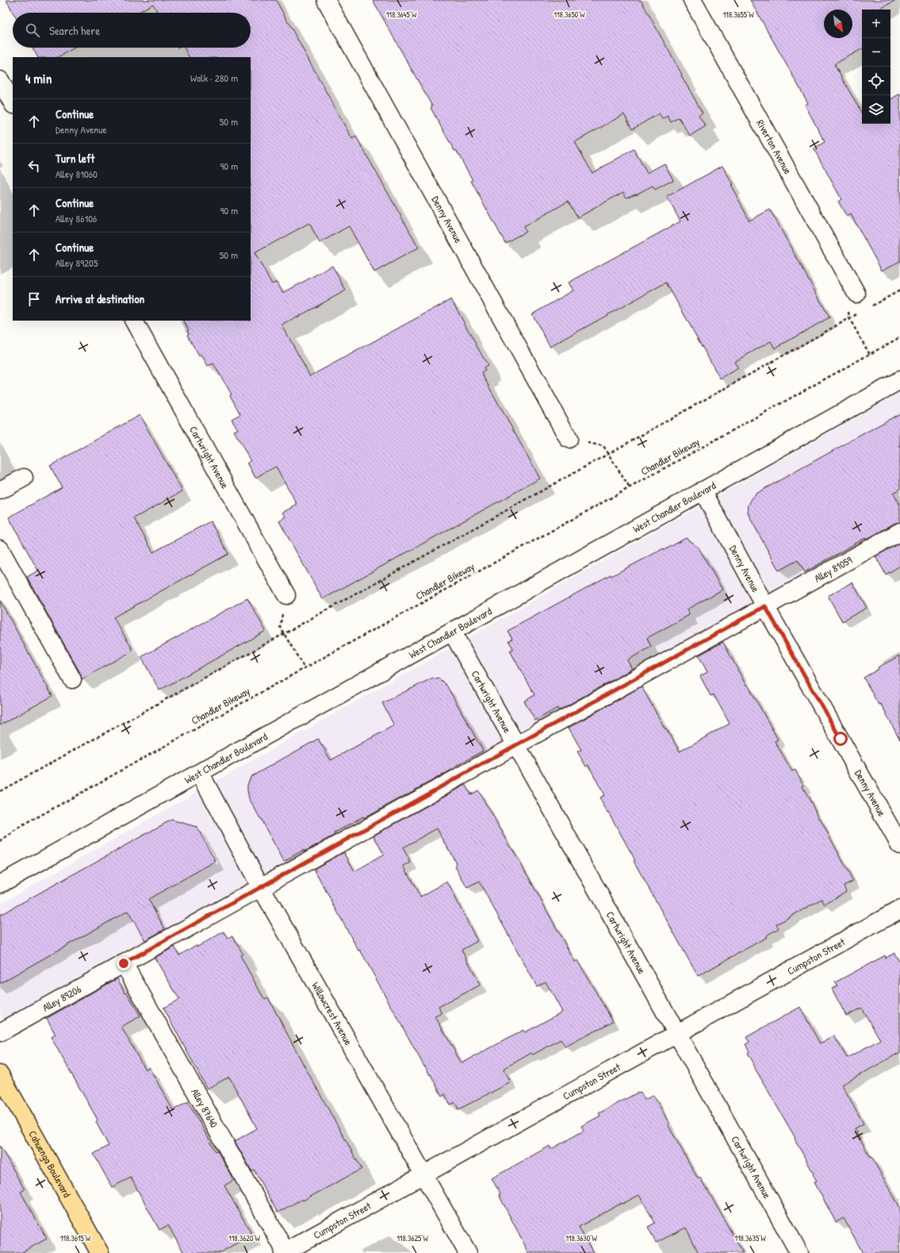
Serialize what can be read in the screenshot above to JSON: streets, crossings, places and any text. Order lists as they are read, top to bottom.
{
  "streets": {
    "main road": ["Cahuenga Boulevard"],
    "street": [
      "Riverton Avenue",
      "Denny Avenue",
      "Cartwright Avenue",
      "West Chandler Boulevard",
      "Alley 81059",
      "Cumpston Street",
      "Alley 89206",
      "Willowcrest Avenue",
      "Alley 87640"
    ],
    "path": ["Chandler Bikeway"]
  },
  "crossings": [
    ["Denny Avenue", "West Chandler Boulevard"],
    ["Denny Avenue", "Alley 81059"],
    ["Cartwright Avenue", "West Chandler Boulevard"],
    ["Cartwright Avenue", "Alley 81059"],
    ["Cartwright Avenue", "Cumpston Street"],
    ["Cartwright Avenue", "Alley 89206"],
    ["West Chandler Boulevard", "Willowcrest Avenue"],
    ["Alley 81059", "Alley 89206"],
    ["Cumpston Street", "Willowcrest Avenue"],
    ["Cumpston Street", "Alley 87640"],
    ["Alley 89206", "Willowcrest Avenue"],
    ["Alley 89206", "Alley 87640"]
  ],
  "north": "bottom right",
  "page": {
    "map_buttons": ["+", "−"],
    "search": "Search here",
    "heading": ["4 min", "Walk · 280 m"],
    "list": [
      ["Continue", "Denny Avenue", "50 m"],
      ["Turn left", "Alley 81060", "90 m"],
      ["Continue", "Alley 86106", "90 m"],
      ["Continue", "Alley 89205", "50 m"],
      "Arrive at destination"
    ]
  },
  "coordinates": [
    "118.3645°W",
    "118.3650°W",
    "118.3655°W",
    "118.3615°W",
    "118.3620°W",
    "118.3625°W",
    "118.3630°W",
    "118.3635°W"
  ]
}
